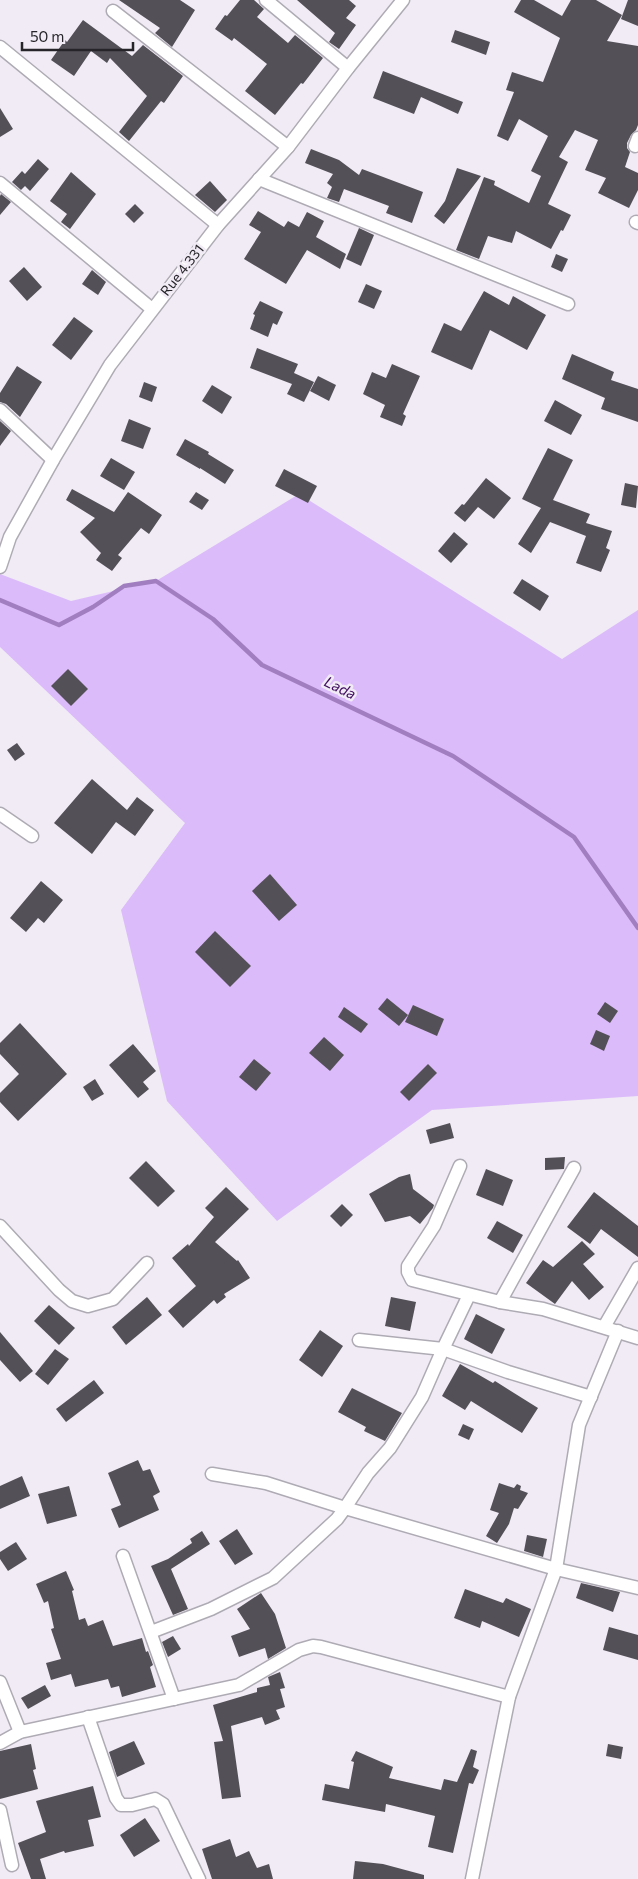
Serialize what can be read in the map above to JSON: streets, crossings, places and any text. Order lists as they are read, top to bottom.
{
  "streets": {
    "street": ["Rue 4.331"]
  },
  "water": ["Lada"],
  "scale_bar": "50 m"
}
